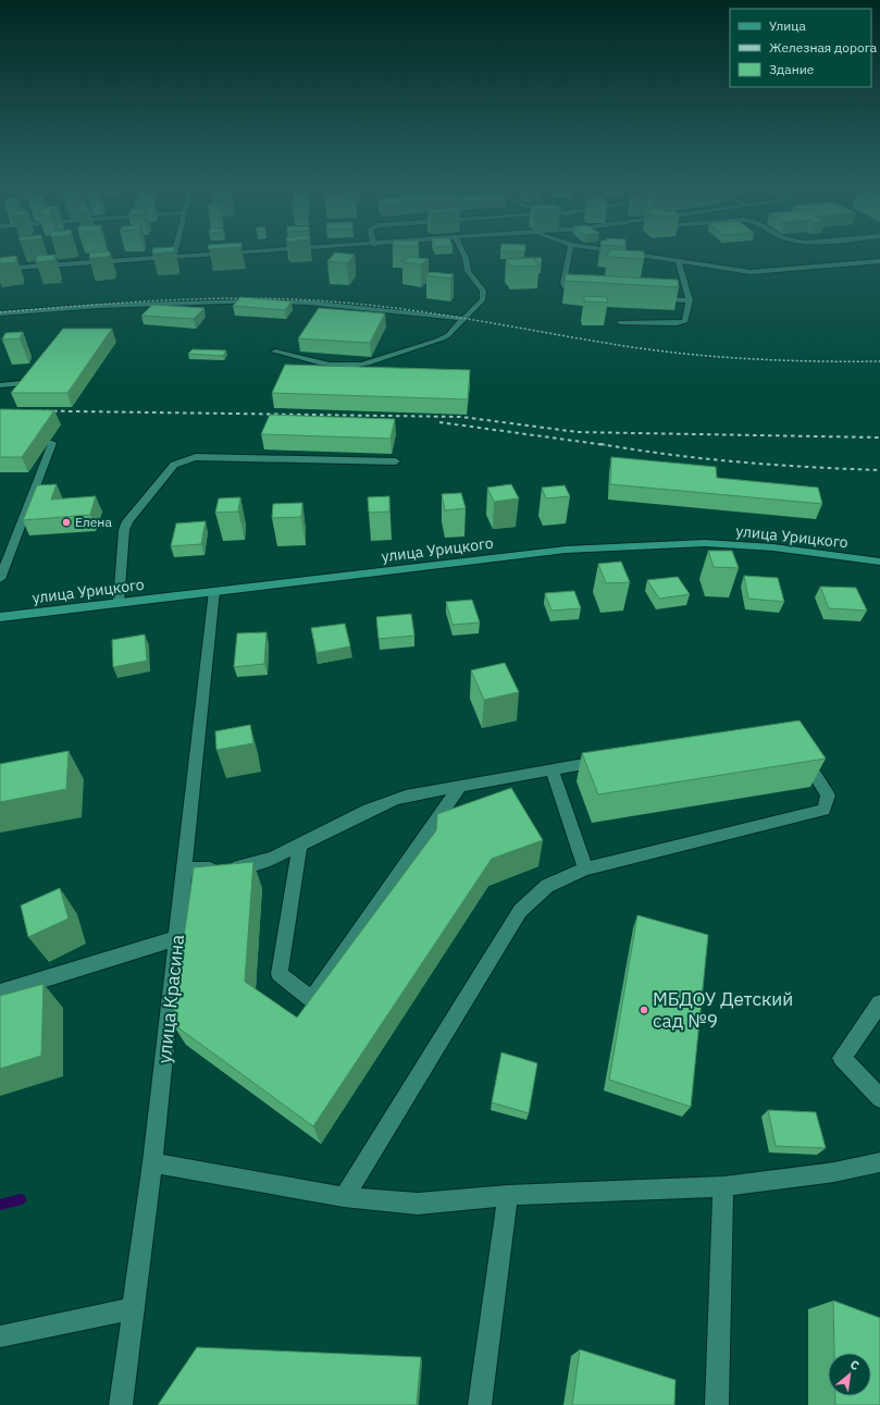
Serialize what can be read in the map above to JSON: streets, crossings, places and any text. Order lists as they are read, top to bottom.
{
  "streets": {
    "main road": ["улица Урицкого"],
    "street": ["улица Красина"]
  },
  "crossings": [
    ["улица Урицкого", "улица Красина"]
  ],
  "places": ["Елена", "МБДОУ Детский сад №9"],
  "legend": ["Улица", "Железная дорога", "Здание"],
  "north": "top right"
}
